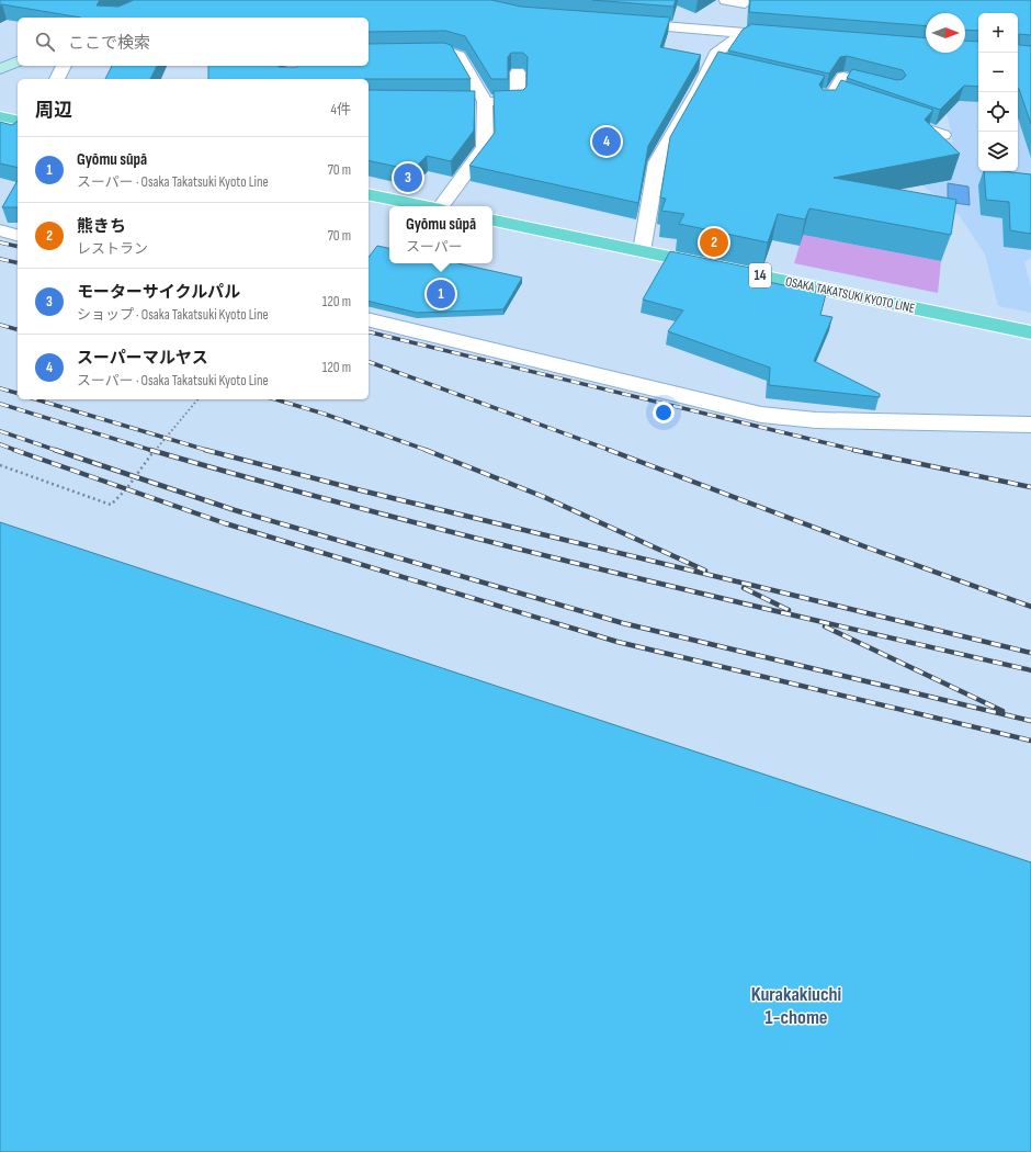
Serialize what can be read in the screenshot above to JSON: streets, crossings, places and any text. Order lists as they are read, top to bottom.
{
  "streets": {
    "main road": ["14", "OSAKA TAKATSUKI KYOTO LINE"]
  },
  "districts": ["Kurakakiuchi 1-chome"],
  "north": "right",
  "page": {
    "map_buttons": ["+", "−"],
    "search": "ここで検索",
    "heading": ["周辺", "4件"],
    "pins": [
      "4",
      "3",
      "2",
      "1"
    ],
    "list": [
      {
        "mark": "1",
        "name": "Gyōmu sūpā",
        "note": "スーパー · Osaka Takatsuki Kyoto Line",
        "value": "70 m"
      },
      {
        "mark": "2",
        "name": "熊きち",
        "note": "レストラン",
        "value": "70 m"
      },
      {
        "mark": "3",
        "name": "モーターサイクルパル",
        "note": "ショップ · Osaka Takatsuki Kyoto Line",
        "value": "120 m"
      },
      {
        "mark": "4",
        "name": "スーパーマルヤス",
        "note": "スーパー · Osaka Takatsuki Kyoto Line",
        "value": "120 m"
      }
    ],
    "popup": ["Gyōmu sūpā", "スーパー"]
  }
}
